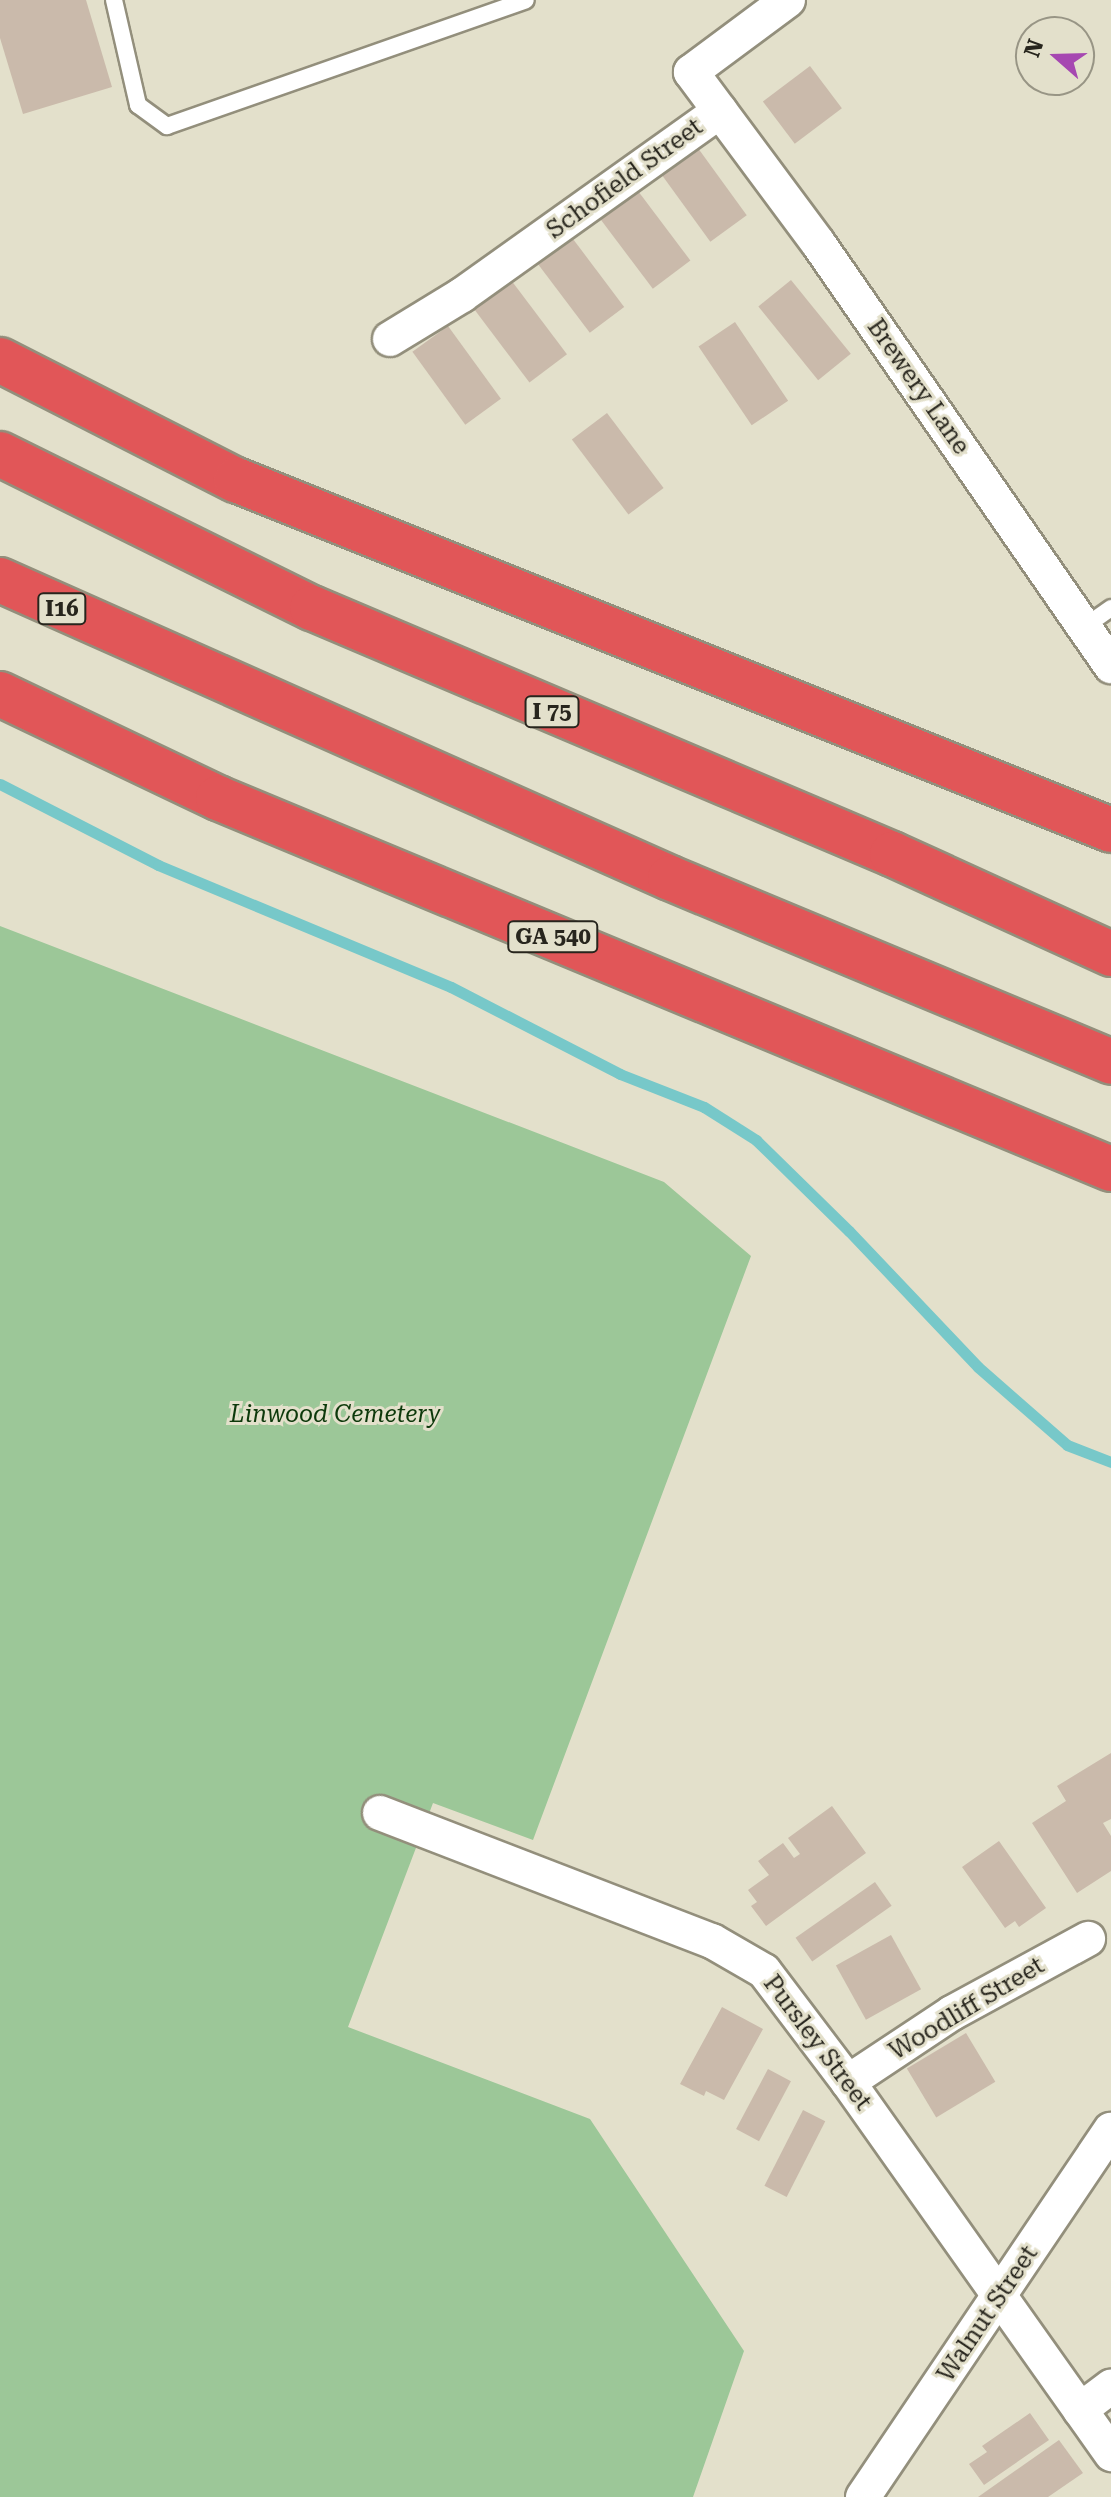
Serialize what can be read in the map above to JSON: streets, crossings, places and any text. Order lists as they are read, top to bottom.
{
  "streets": {
    "highway": ["I16", "I 75", "GA 540"],
    "street": [
      "Schofield Street",
      "Brewery Lane",
      "Woodliff Street",
      "Pursley Street",
      "Walnut Street"
    ]
  },
  "crossings": [
    ["Schofield Street", "Brewery Lane"],
    ["Woodliff Street", "Pursley Street"],
    ["Pursley Street", "Walnut Street"]
  ],
  "parks": ["Linwood Cemetery"],
  "north": "left"
}
